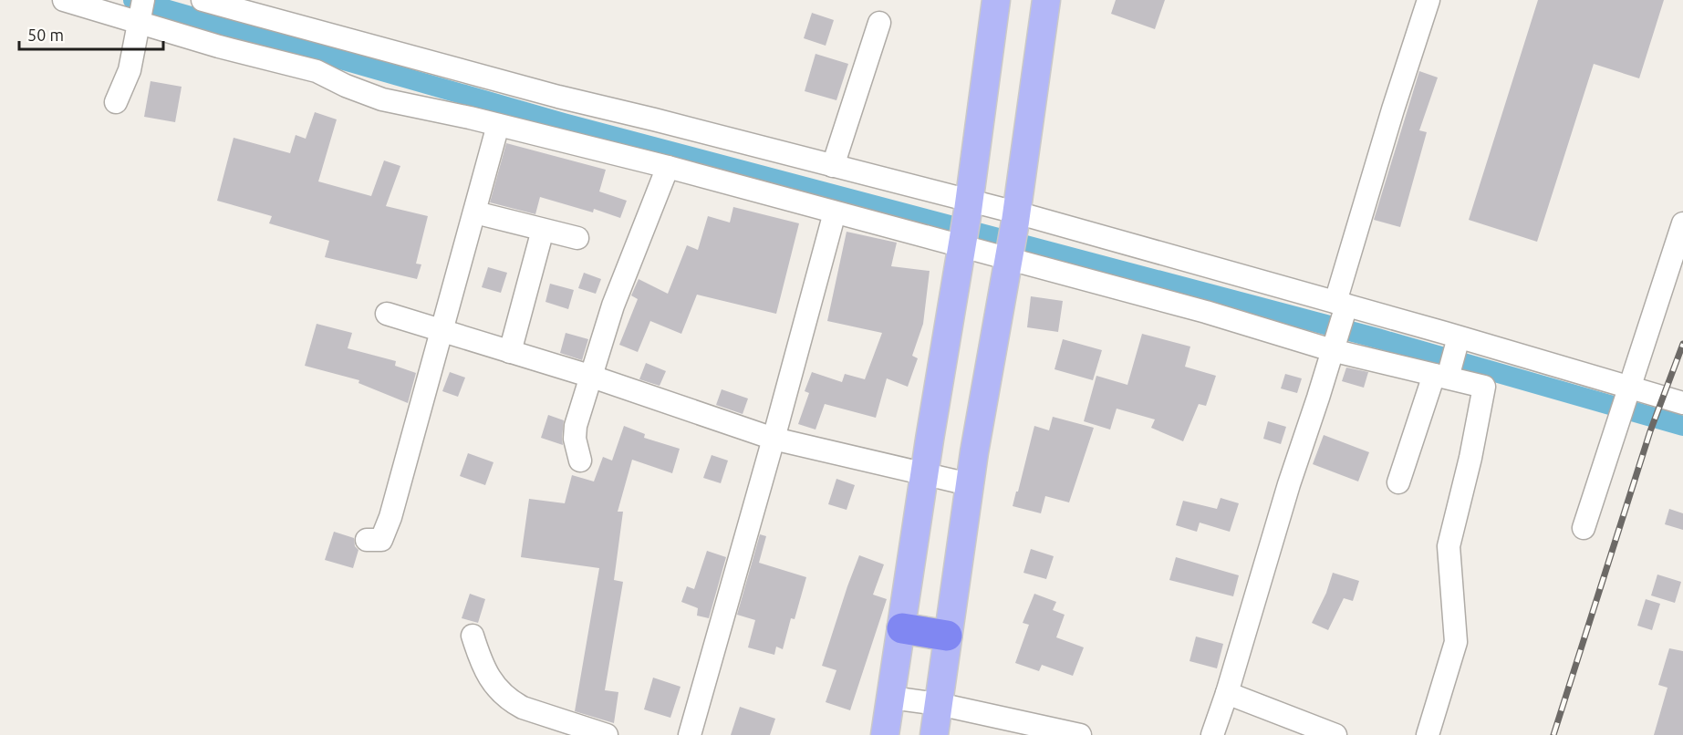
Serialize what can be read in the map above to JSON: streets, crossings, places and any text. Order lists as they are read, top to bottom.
{
  "scale_bar": "50 m"
}
